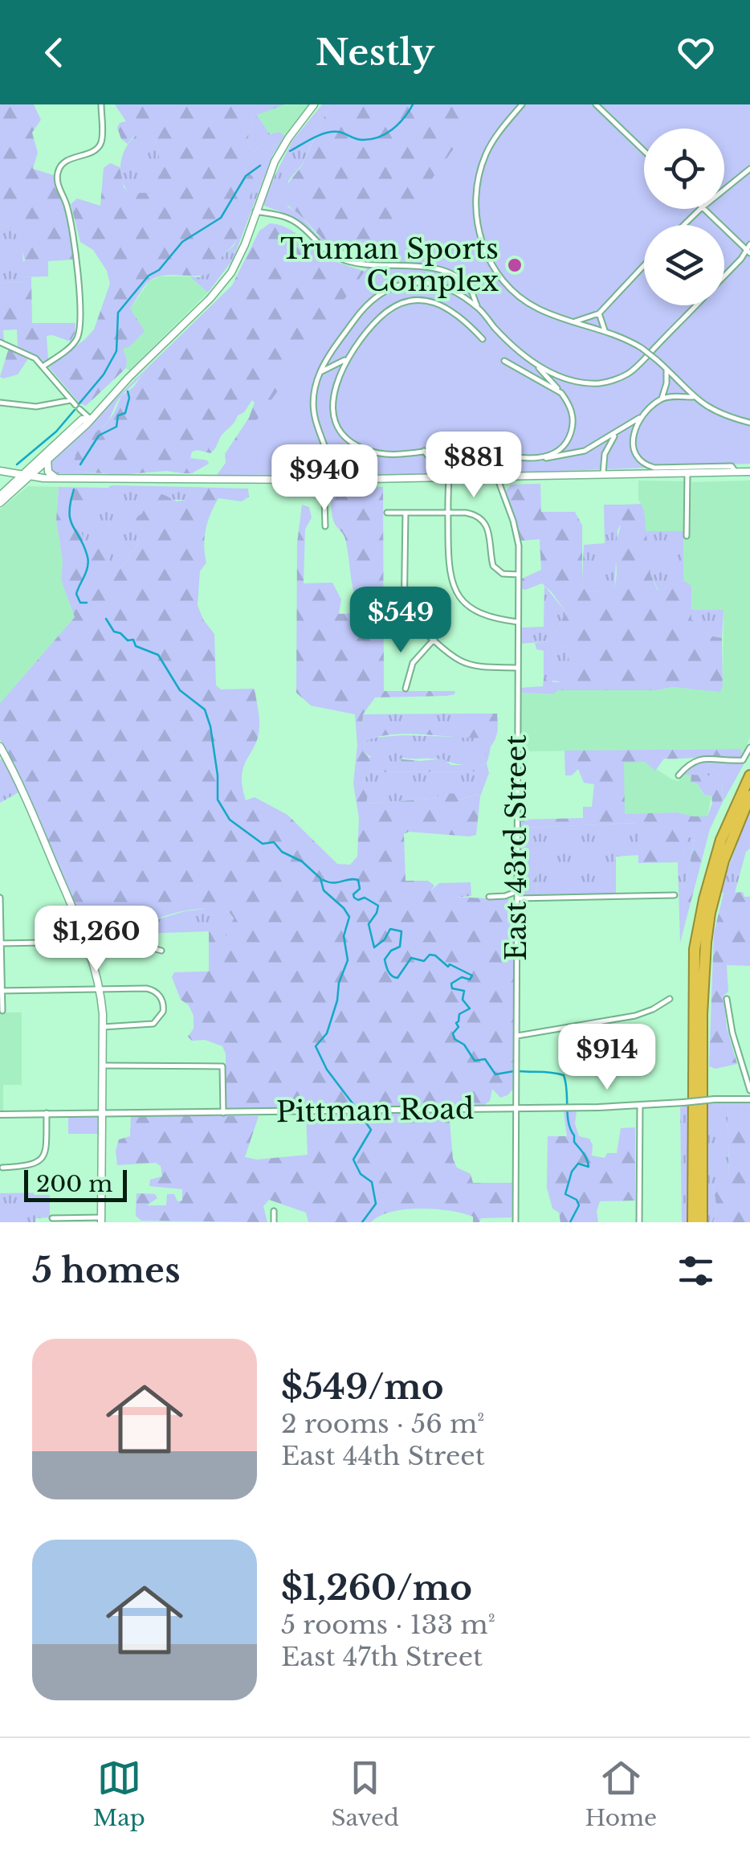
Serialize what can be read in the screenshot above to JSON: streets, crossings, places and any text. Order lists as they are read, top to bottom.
{
  "streets": {
    "street": ["East 43rd Street", "Pittman Road"]
  },
  "crossings": [
    ["East 43rd Street", "Pittman Road"]
  ],
  "places": ["Truman Sports Complex"],
  "scale_bar": "200 m",
  "page": {
    "header": "Nestly",
    "price": [
      "$881",
      "$940",
      "$549",
      "$1,260",
      "$914"
    ],
    "scale": "200 m",
    "heading": "5 homes",
    "list": [
      {
        "name": "$549/mo",
        "note": "2 rooms · 56 m² · East 44th Street"
      },
      {
        "name": "$1,260/mo",
        "note": "5 rooms · 133 m² · East 47th Street"
      }
    ],
    "tabs": ["Map", "Saved", "Home"]
  }
}
